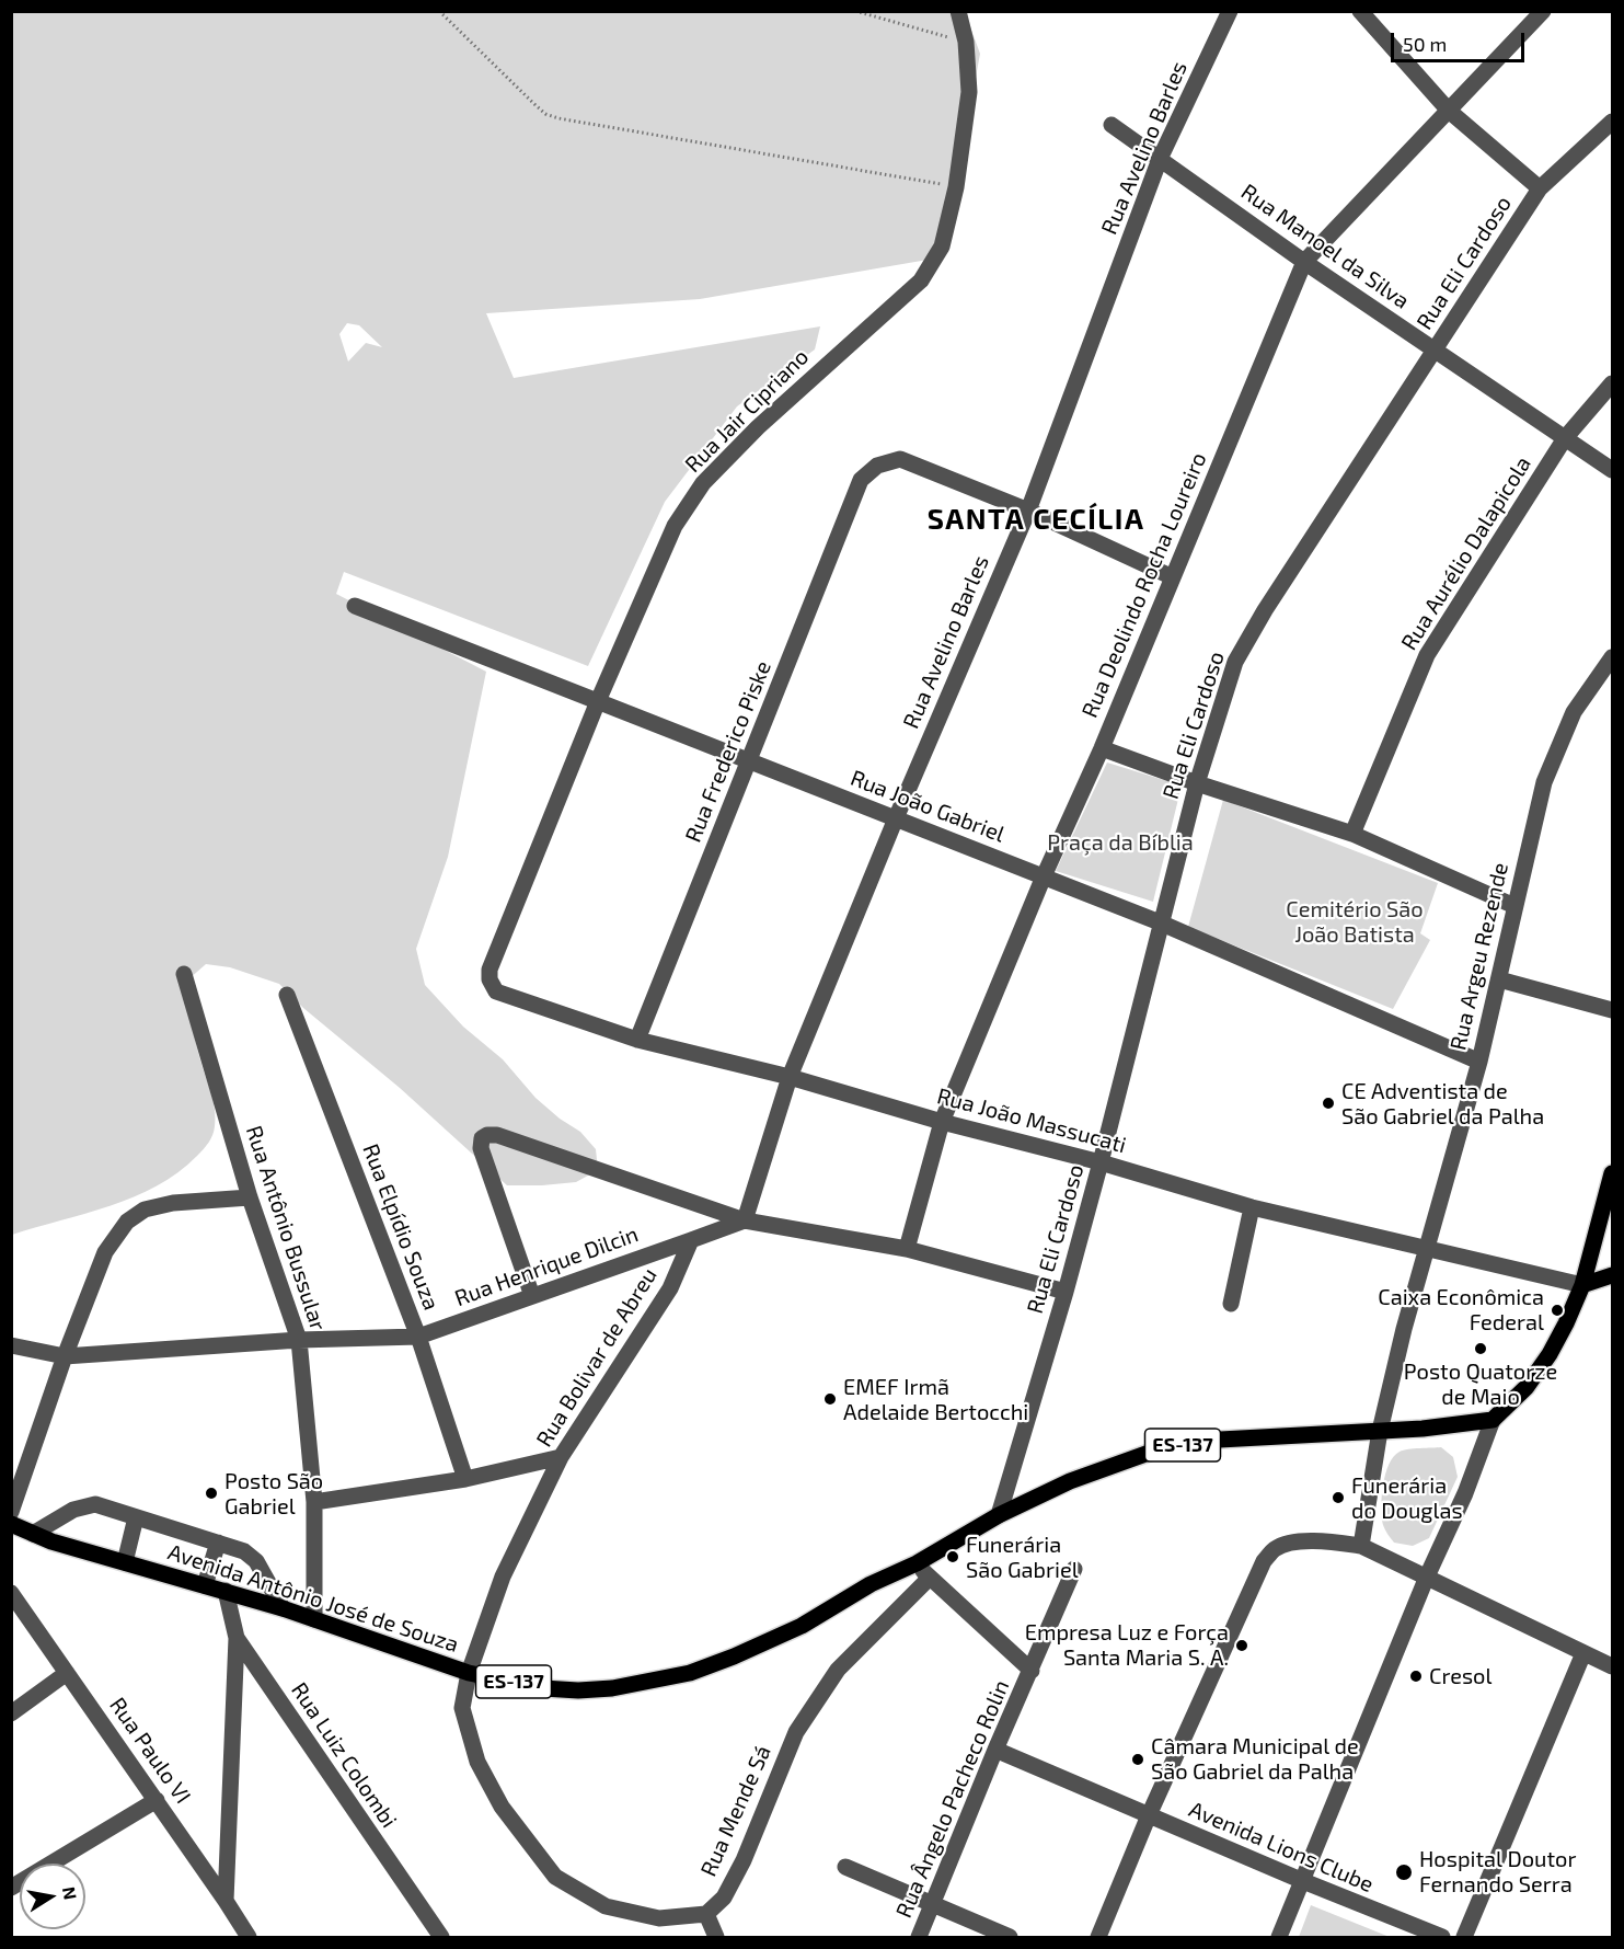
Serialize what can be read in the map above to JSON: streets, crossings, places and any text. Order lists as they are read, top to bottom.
{
  "streets": {
    "main road": ["ES-137", "Avenida Antônio José de Souza"],
    "street": [
      "Rua Avelino Barles",
      "Rua Manoel da Silva",
      "Rua Eli Cardoso",
      "Rua Jair Cipriano",
      "Rua Aurélio Dalapicola",
      "Rua Deolindo Rocha Loureiro",
      "Rua Frederico Piske",
      "Rua João Gabriel",
      "Rua Argeu Rezende",
      "Rua João Massucati",
      "Rua Elpídio Souza",
      "Rua Antônio Bussular",
      "Rua Henrique Dilcin",
      "Rua Bolivar de Abreu",
      "Rua Paulo VI",
      "Rua Luiz Colombi",
      "Rua Ângelo Pacheco Rolin",
      "Rua Mende Sá",
      "Avenida Lions Clube"
    ]
  },
  "crossings": [
    ["Rua Avelino Barles", "Rua Manoel da Silva"],
    ["Rua Avelino Barles", "Rua Frederico Piske"],
    ["Rua Avelino Barles", "Rua João Gabriel"],
    ["Rua Avelino Barles", "Rua João Massucati"],
    ["Rua Manoel da Silva", "Rua Eli Cardoso"],
    ["Rua Manoel da Silva", "Rua Aurélio Dalapicola"],
    ["Rua Manoel da Silva", "Rua Deolindo Rocha Loureiro"],
    ["Rua Eli Cardoso", "Rua João Gabriel"],
    ["Rua Eli Cardoso", "Rua João Massucati"],
    ["Rua Eli Cardoso", "ES-137"],
    ["Rua Eli Cardoso", "Avenida Antônio José de Souza"],
    ["Rua Jair Cipriano", "Rua João Gabriel"],
    ["Rua Jair Cipriano", "Rua João Massucati"],
    ["Rua Deolindo Rocha Loureiro", "Rua João Gabriel"],
    ["Rua Deolindo Rocha Loureiro", "Rua João Massucati"],
    ["Rua Frederico Piske", "Rua João Gabriel"],
    ["Rua Frederico Piske", "Rua João Massucati"],
    ["Rua João Gabriel", "Rua Argeu Rezende"],
    ["Rua Argeu Rezende", "Rua João Massucati"],
    ["Rua Argeu Rezende", "ES-137"],
    ["Rua Elpídio Souza", "Rua Henrique Dilcin"],
    ["Rua Antônio Bussular", "Rua Henrique Dilcin"],
    ["Rua Antônio Bussular", "Avenida Antônio José de Souza"],
    ["Rua Henrique Dilcin", "Rua Bolivar de Abreu"],
    ["Rua Bolivar de Abreu", "Avenida Antônio José de Souza"],
    ["ES-137", "Avenida Antônio José de Souza"],
    ["Avenida Antônio José de Souza", "Rua Luiz Colombi"],
    ["Rua Ângelo Pacheco Rolin", "Avenida Lions Clube"]
  ],
  "districts": ["SANTA CECÍLIA"],
  "parks": ["Praça da Bíblia", "Cemitério São João Batista"],
  "places": [
    "CE Adventista de São Gabriel da Palha",
    "Caixa Econômica Federal",
    "Posto Quatorze de Maio",
    "EMEF Irmã Adelaide Bertocchi",
    "Posto São Gabriel",
    "Funerária do Douglas",
    "Funerária São Gabriel",
    "Empresa Luz e Força Santa Maria S. A.",
    "Cresol",
    "Câmara Municipal de São Gabriel da Palha",
    "Hospital Doutor Fernando Serra"
  ],
  "scale_bar": "50 m",
  "north": "right"
}
